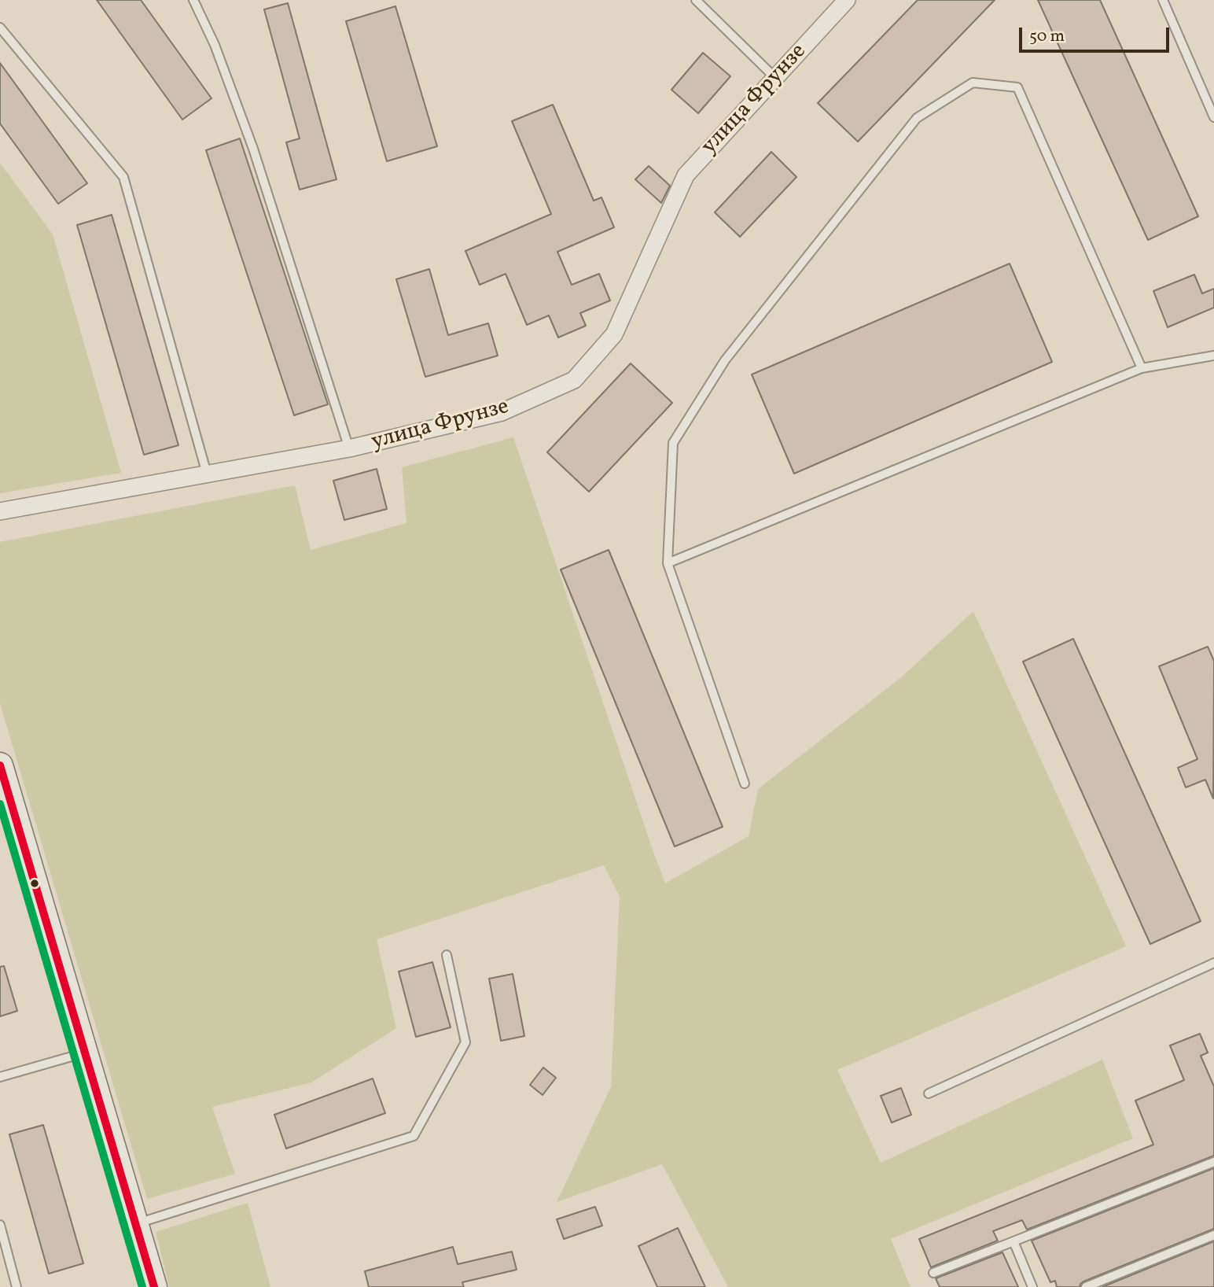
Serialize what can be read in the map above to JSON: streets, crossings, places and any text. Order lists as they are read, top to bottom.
{
  "streets": {
    "street": ["улица Фрунзе"]
  },
  "scale_bar": "50 m"
}
